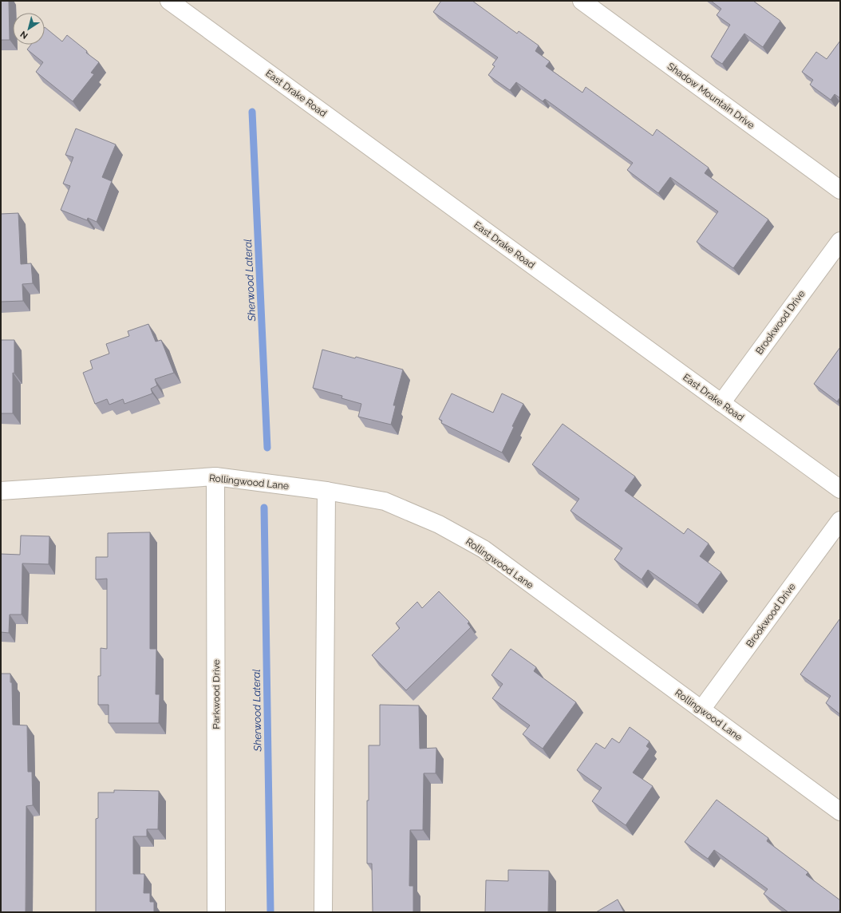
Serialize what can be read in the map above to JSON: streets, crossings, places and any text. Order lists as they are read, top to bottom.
{
  "streets": {
    "street": [
      "East Drake Road",
      "Shadow Mountain Drive",
      "Brookwood Drive",
      "Rollingwood Lane",
      "Parkwood Drive"
    ]
  },
  "crossings": [
    ["East Drake Road", "Brookwood Drive"],
    ["Brookwood Drive", "Rollingwood Lane"],
    ["Rollingwood Lane", "Parkwood Drive"]
  ],
  "water": ["Sherwood Lateral"],
  "north": "bottom left"
}
